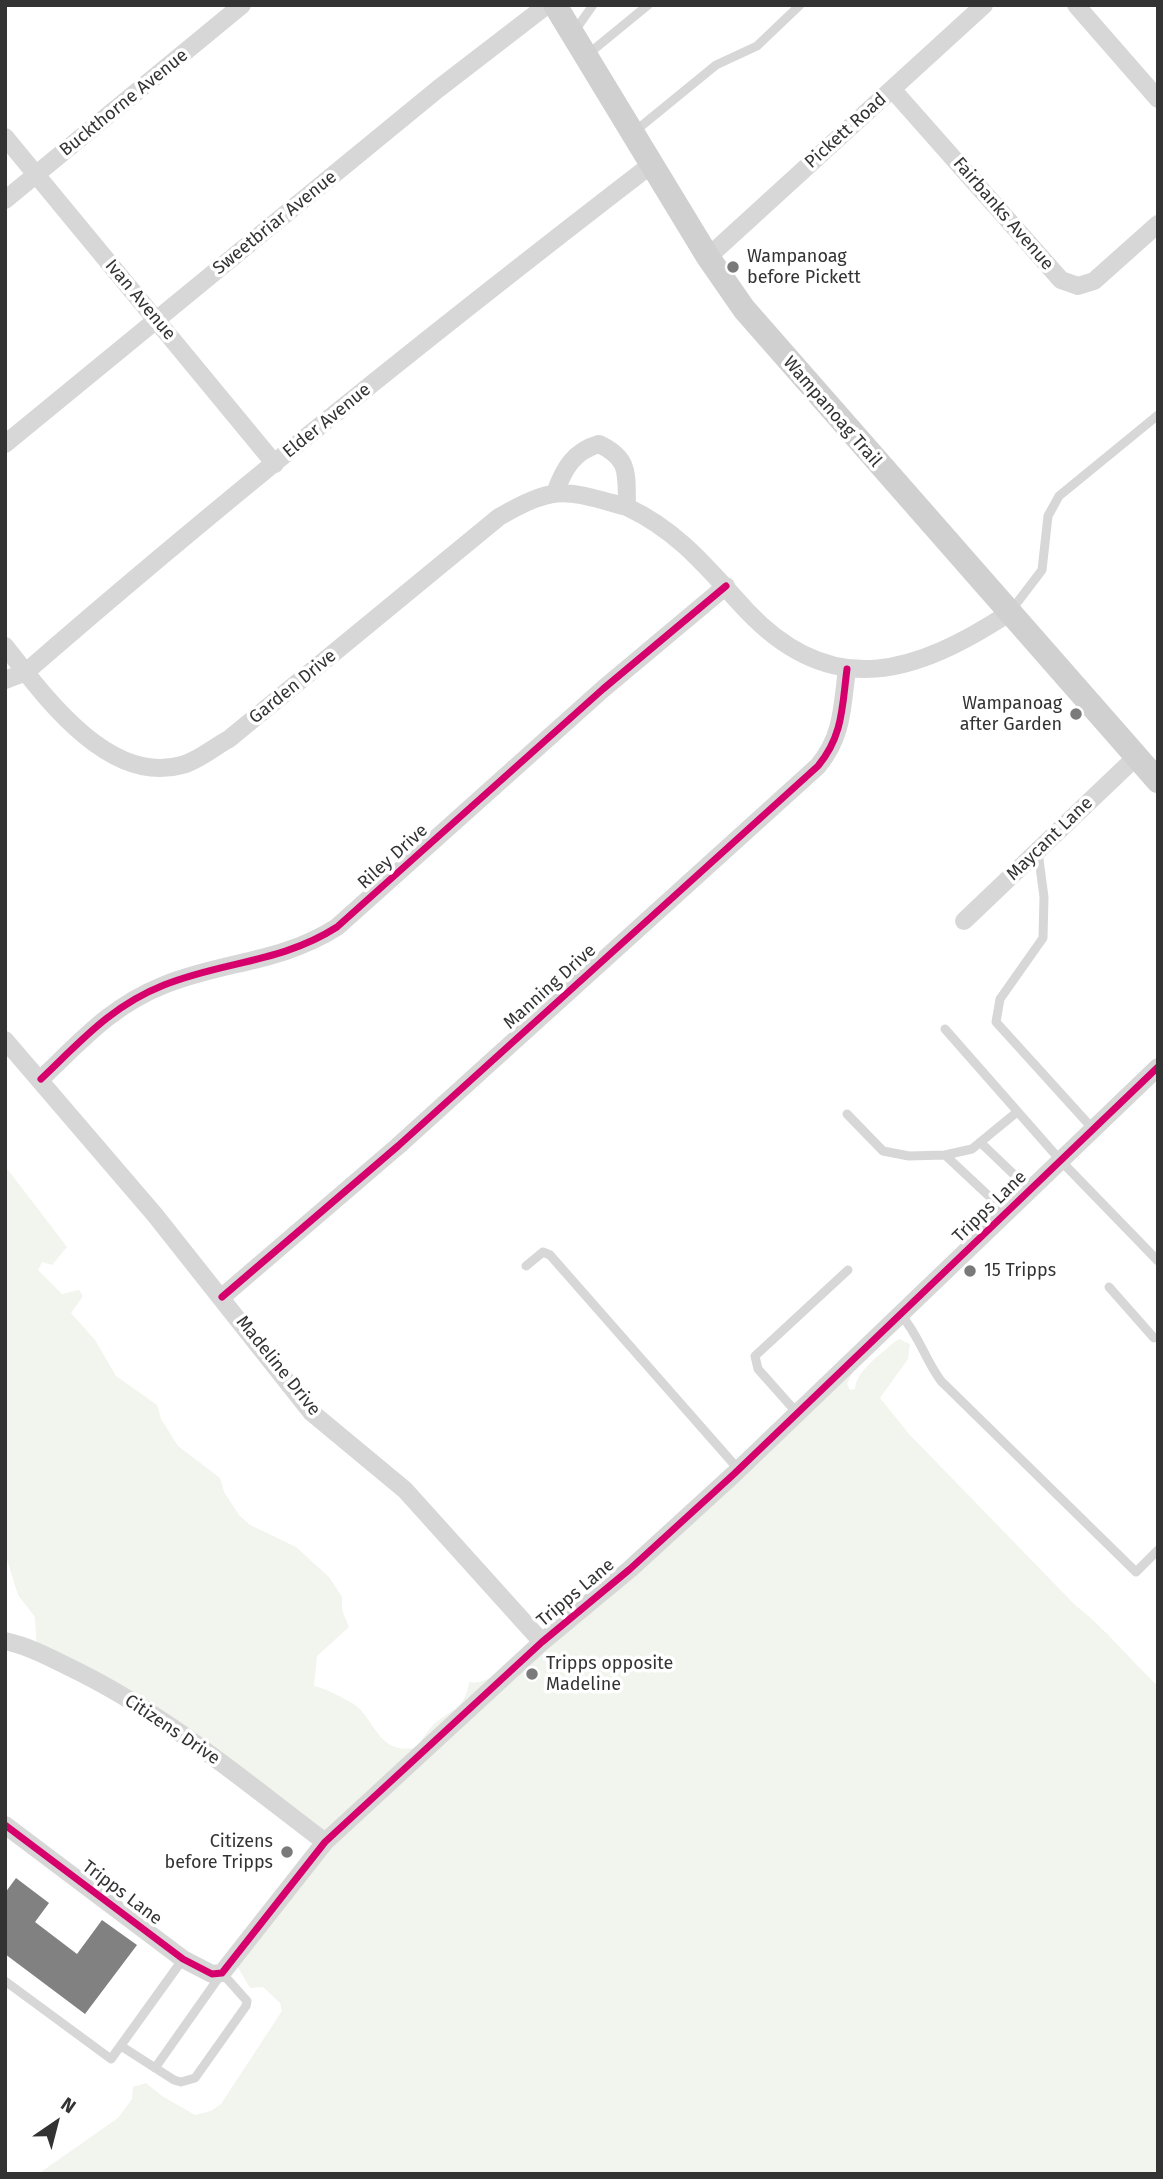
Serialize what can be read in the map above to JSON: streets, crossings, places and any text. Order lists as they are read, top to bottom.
{
  "streets": {
    "main road": ["Wampanoag Trail"],
    "street": [
      "Buckthorne Avenue",
      "Pickett Road",
      "Fairbanks Avenue",
      "Sweetbriar Avenue",
      "Ivan Avenue",
      "Elder Avenue",
      "Garden Drive",
      "Maycant Lane",
      "Riley Drive",
      "Manning Drive",
      "Tripps Lane",
      "Madeline Drive",
      "Citizens Drive"
    ]
  },
  "crossings": [
    ["Buckthorne Avenue", "Ivan Avenue"],
    ["Pickett Road", "Fairbanks Avenue"],
    ["Pickett Road", "Wampanoag Trail"],
    ["Sweetbriar Avenue", "Ivan Avenue"],
    ["Ivan Avenue", "Elder Avenue"],
    ["Wampanoag Trail", "Elder Avenue"],
    ["Wampanoag Trail", "Garden Drive"],
    ["Wampanoag Trail", "Maycant Lane"],
    ["Elder Avenue", "Garden Drive"],
    ["Garden Drive", "Riley Drive"],
    ["Garden Drive", "Manning Drive"],
    ["Riley Drive", "Madeline Drive"],
    ["Manning Drive", "Madeline Drive"],
    ["Tripps Lane", "Madeline Drive"],
    ["Tripps Lane", "Citizens Drive"]
  ],
  "places": [
    "Wampanoag before Pickett",
    "Wampanoag after Garden",
    "15 Tripps",
    "Tripps opposite Madeline",
    "Citizens before Tripps"
  ],
  "north": "top right"
}
